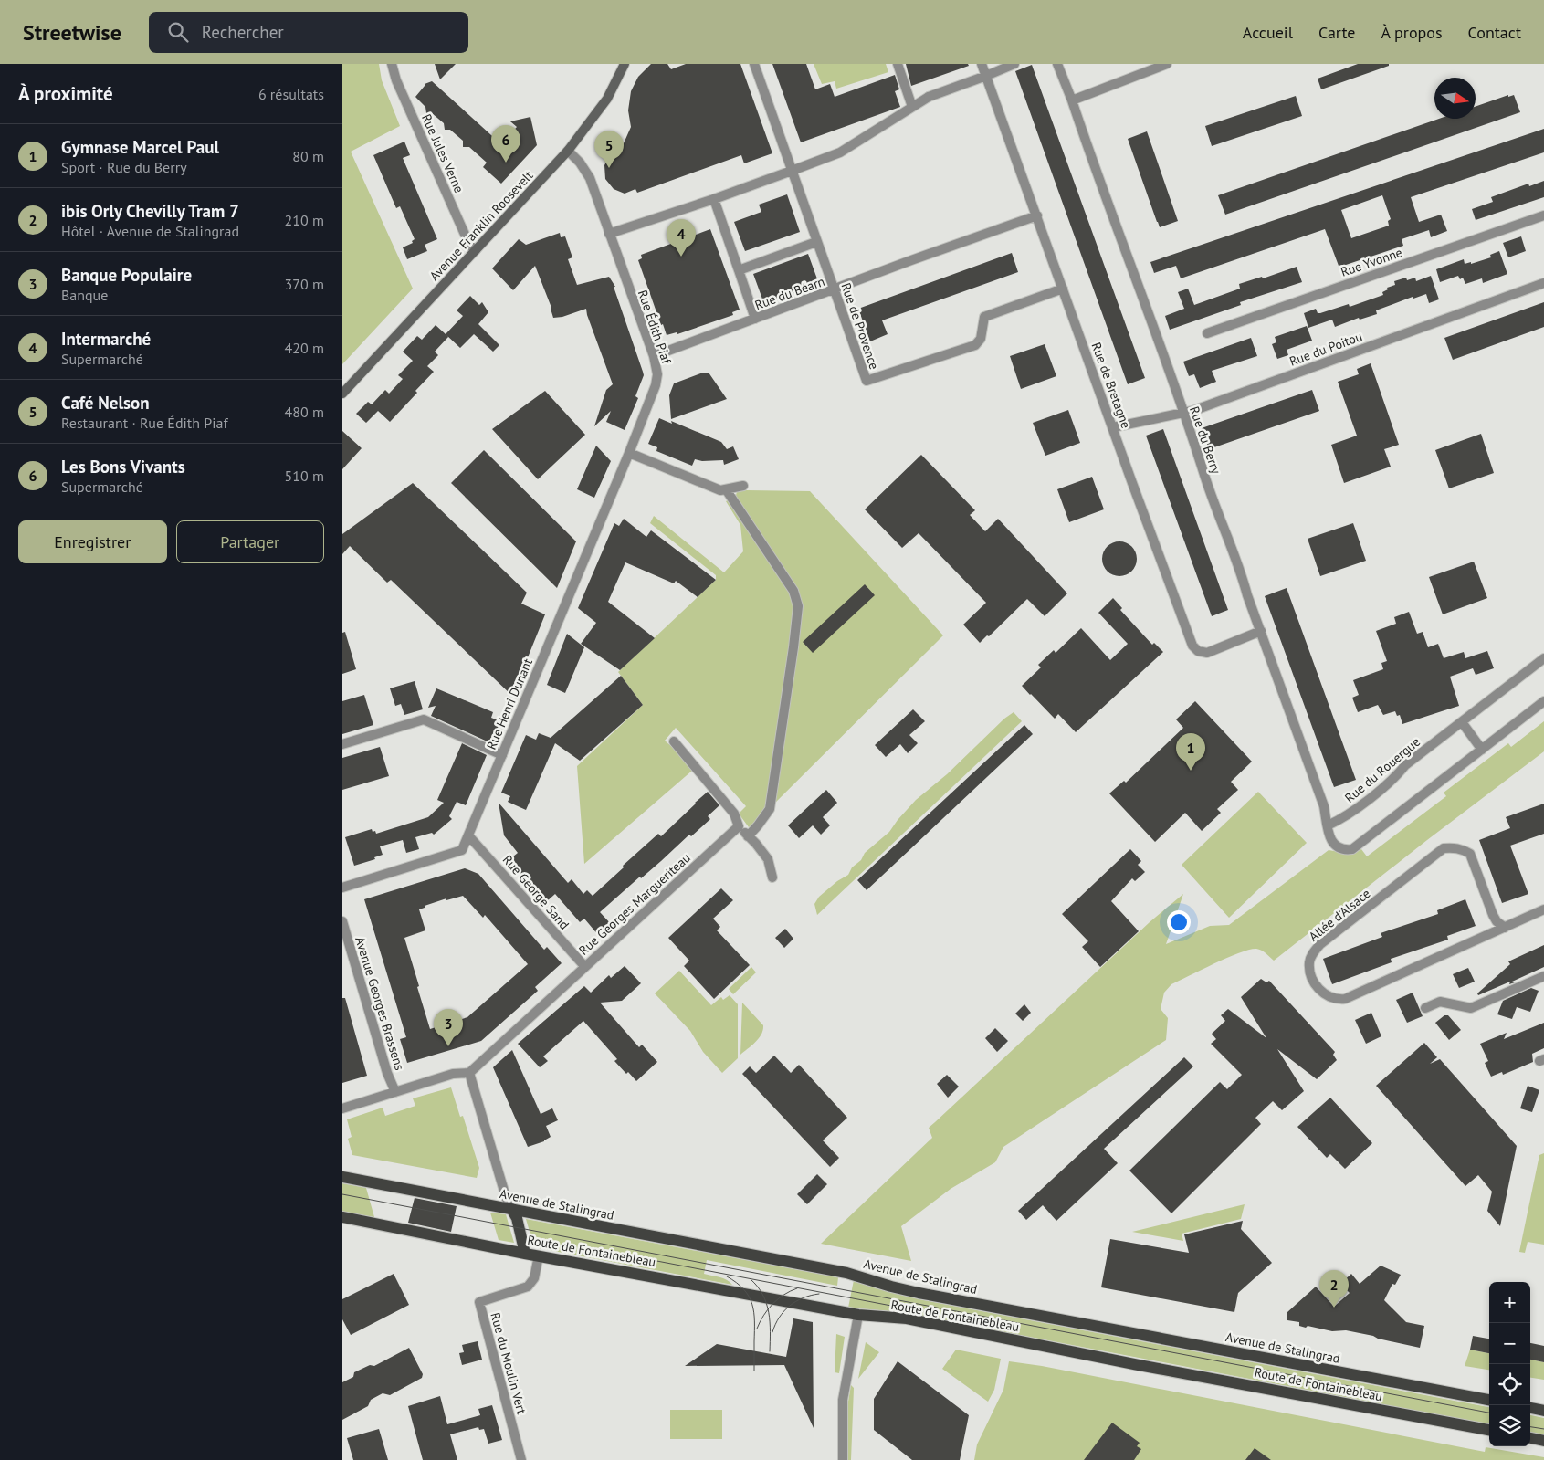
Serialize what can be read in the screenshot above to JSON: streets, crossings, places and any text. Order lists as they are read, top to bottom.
{
  "streets": {
    "main road": ["Avenue Franklin Roosevelt", "Avenue de Stalingrad", "Route de Fontainebleau"],
    "street": [
      "Rue Jules Verne",
      "Rue Yvonne",
      "Rue du Béarn",
      "Rue de Provence",
      "Rue Édith Piaf",
      "Rue du Poitou",
      "Rue de Bretagne",
      "Rue du Berry",
      "Rue Henri Dunant",
      "Rue du Rouergue",
      "Rue George Sand",
      "Rue Georges Margueriteau",
      "Allée d'Alsace",
      "Avenue Georges Brassens",
      "Rue du Moulin Vert"
    ]
  },
  "crossings": [
    ["Rue Jules Verne", "Avenue Franklin Roosevelt"],
    ["Avenue Franklin Roosevelt", "Rue Édith Piaf"],
    ["Rue du Béarn", "Rue de Provence"],
    ["Rue du Béarn", "Rue Édith Piaf"],
    ["Rue du Béarn", "Rue de Bretagne"],
    ["Rue de Provence", "Rue de Bretagne"],
    ["Rue Édith Piaf", "Rue Henri Dunant"],
    ["Rue du Poitou", "Rue de Bretagne"],
    ["Rue du Poitou", "Rue du Berry"],
    ["Rue de Bretagne", "Rue du Berry"],
    ["Rue du Berry", "Rue du Rouergue"],
    ["Rue Henri Dunant", "Rue George Sand"],
    ["Rue George Sand", "Rue Georges Margueriteau"],
    ["Route de Fontainebleau", "Rue du Moulin Vert"]
  ],
  "north": "right",
  "page": {
    "header": "Streetwise",
    "search": "Rechercher",
    "nav": [
      "Accueil",
      "Carte",
      "À propos",
      "Contact"
    ],
    "heading": ["À proximité", "6 résultats"],
    "list": [
      {
        "mark": "1",
        "name": "Gymnase Marcel Paul",
        "note": "Sport · Rue du Berry",
        "value": "80 m"
      },
      {
        "mark": "2",
        "name": "ibis Orly Chevilly Tram 7",
        "note": "Hôtel · Avenue de Stalingrad",
        "value": "210 m"
      },
      {
        "mark": "3",
        "name": "Banque Populaire",
        "note": "Banque",
        "value": "370 m"
      },
      {
        "mark": "4",
        "name": "Intermarché",
        "note": "Supermarché",
        "value": "420 m"
      },
      {
        "mark": "5",
        "name": "Café Nelson",
        "note": "Restaurant · Rue Édith Piaf",
        "value": "480 m"
      },
      {
        "mark": "6",
        "name": "Les Bons Vivants",
        "note": "Supermarché",
        "value": "510 m"
      }
    ],
    "pins": [
      "6",
      "5",
      "4",
      "1",
      "3",
      "2"
    ],
    "buttons": ["Enregistrer", "Partager"],
    "map_buttons": ["+", "−"]
  }
}
